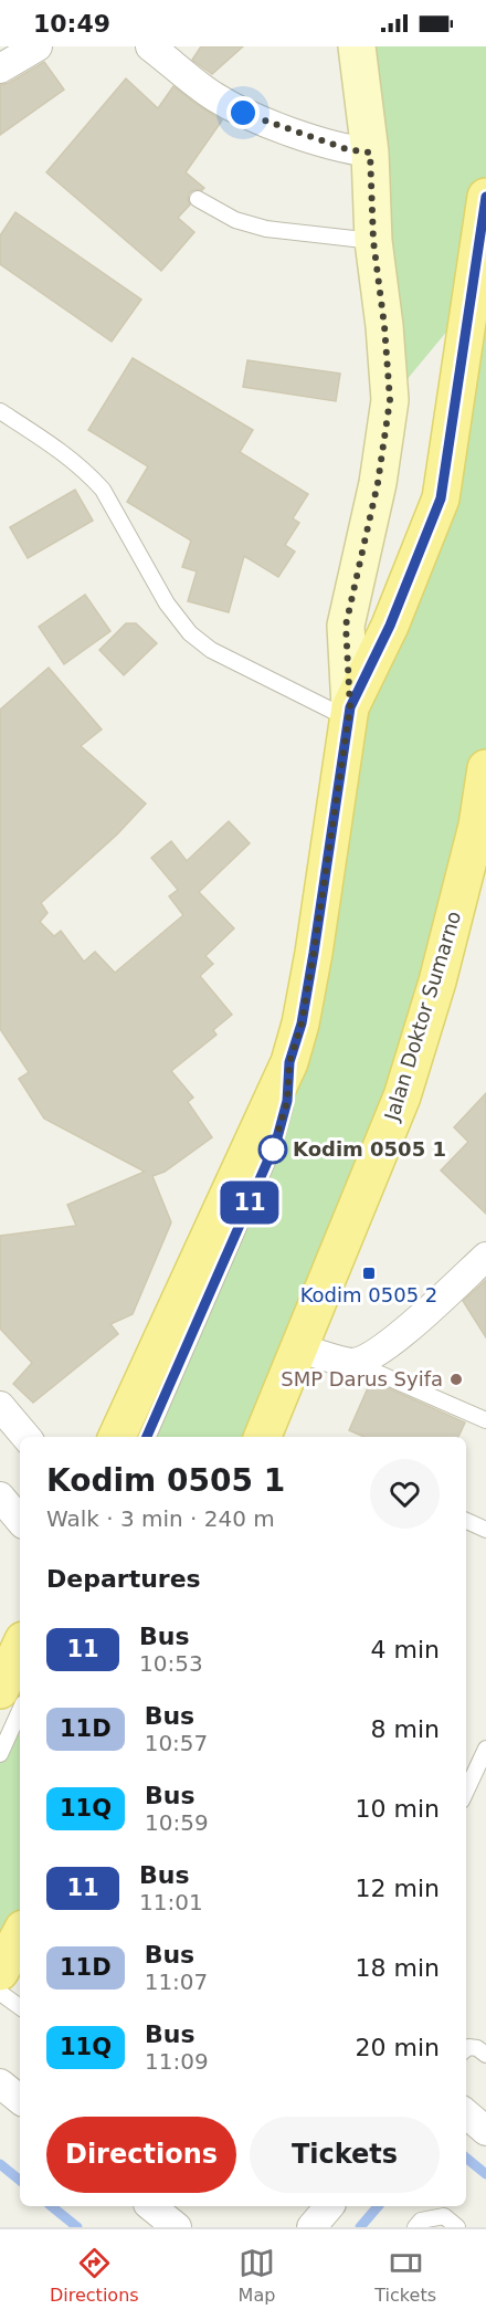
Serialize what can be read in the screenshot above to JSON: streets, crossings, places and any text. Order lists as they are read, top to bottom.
{
  "streets": {
    "main road": ["Jalan Doktor Sumarno"]
  },
  "places": {
    "other": ["Kodim 0505 1", "SMP Darus Syifa"],
    "transit": ["Kodim 0505 2"]
  },
  "lines": ["bus line 11"],
  "page": {
    "status": "10:49",
    "on_map": "11",
    "heading": [
      ["Kodim 0505 1", "Walk · 3 min · 240 m"],
      "Departures"
    ],
    "list": [
      {
        "mark": "11",
        "name": "Bus",
        "note": "10:53",
        "value": "4 min"
      },
      {
        "mark": "11D",
        "name": "Bus",
        "note": "10:57",
        "value": "8 min"
      },
      {
        "mark": "11Q",
        "name": "Bus",
        "note": "10:59",
        "value": "10 min"
      },
      {
        "mark": "11",
        "name": "Bus",
        "note": "11:01",
        "value": "12 min"
      },
      {
        "mark": "11D",
        "name": "Bus",
        "note": "11:07",
        "value": "18 min"
      },
      {
        "mark": "11Q",
        "name": "Bus",
        "note": "11:09",
        "value": "20 min"
      }
    ],
    "buttons": ["Directions", "Tickets"],
    "tabs": ["Directions", "Map", "Tickets"]
  }
}
